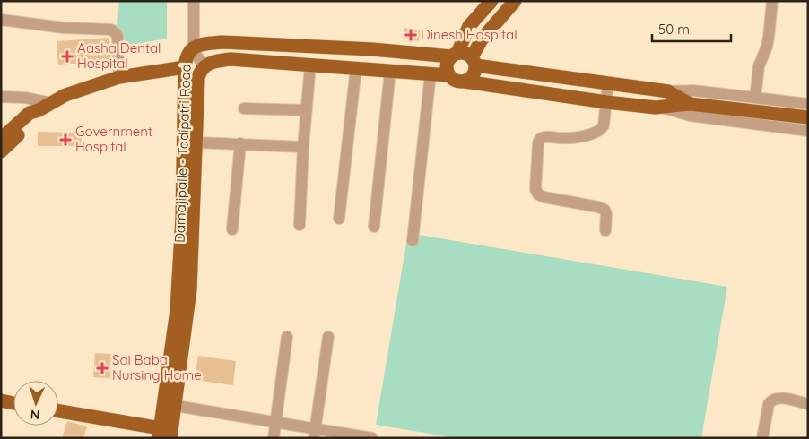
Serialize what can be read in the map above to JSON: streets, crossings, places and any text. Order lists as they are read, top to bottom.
{
  "streets": {
    "main road": ["Damajipalle - Tadipatri Road"]
  },
  "places": {
    "health": [
      "Dinesh Hospital",
      "Aasha Dental Hospital",
      "Government Hospital",
      "Sai Baba Nursing Home"
    ]
  },
  "scale_bar": "50 m",
  "north": "bottom"
}
